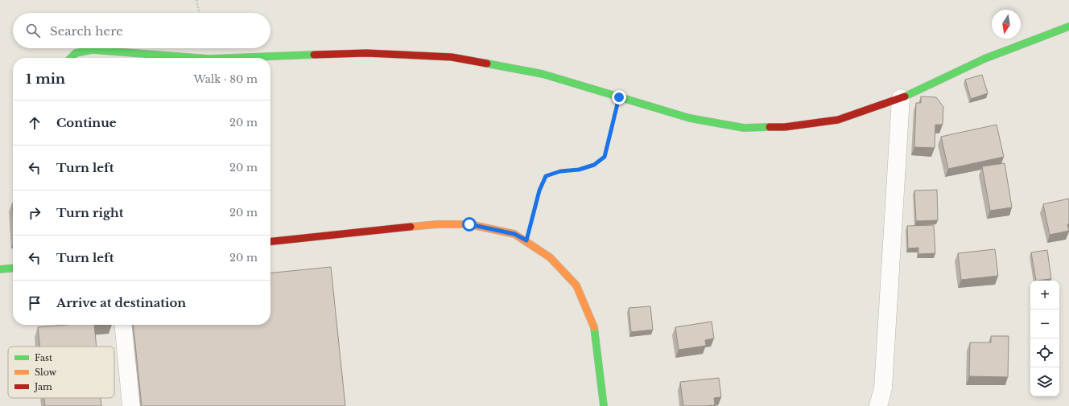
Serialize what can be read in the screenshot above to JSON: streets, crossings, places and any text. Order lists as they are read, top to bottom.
{
  "legend": ["Fast", "Slow", "Jam"],
  "north": "bottom",
  "page": {
    "search": "Search here",
    "heading": ["1 min", "Walk · 80 m"],
    "list": [
      ["Continue", "20 m"],
      ["Turn left", "20 m"],
      ["Turn right", "20 m"],
      ["Turn left", "20 m"],
      "Arrive at destination"
    ],
    "map_buttons": ["+", "−"]
  }
}
